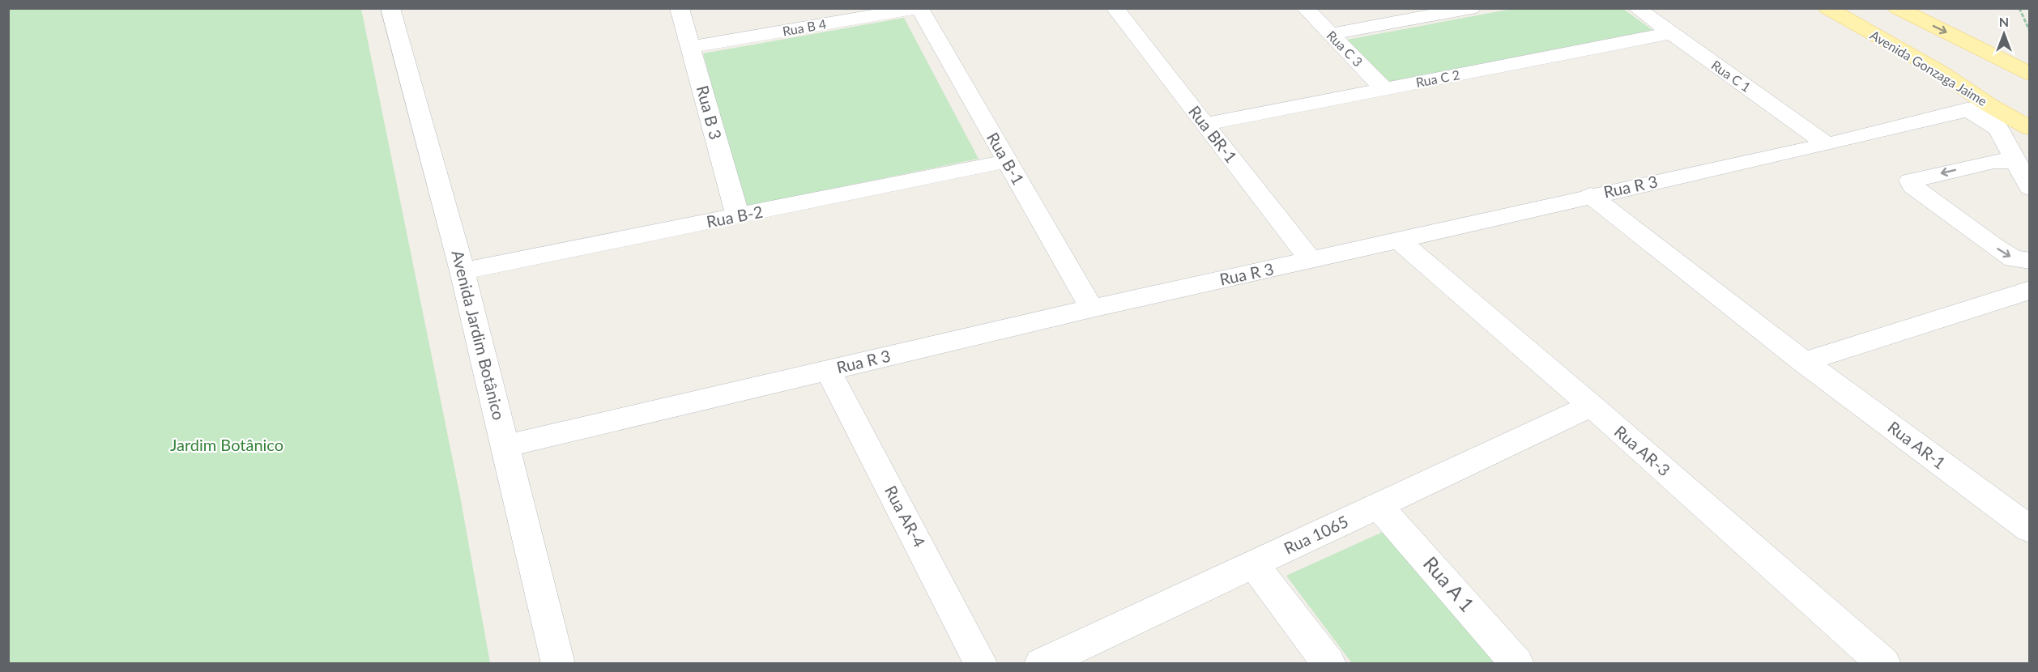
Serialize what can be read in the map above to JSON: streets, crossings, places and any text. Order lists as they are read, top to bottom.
{
  "streets": {
    "main road": ["Avenida Gonzaga Jaime"],
    "street": [
      "Rua B 4",
      "Rua C 3",
      "Rua C 1",
      "Rua C 2",
      "Rua B 3",
      "Rua BR-1",
      "Rua B-1",
      "Rua R 3",
      "Rua B-2",
      "Avenida Jardim Botânico",
      "Rua AR-1",
      "Rua AR-3",
      "Rua AR-4",
      "Rua 1065",
      "Rua A 1"
    ]
  },
  "crossings": [
    ["Rua B 4", "Rua B 3"],
    ["Rua B 4", "Rua B-1"],
    ["Rua C 3", "Rua C 2"],
    ["Avenida Gonzaga Jaime", "Rua R 3"],
    ["Rua C 1", "Rua C 2"],
    ["Rua C 1", "Rua R 3"],
    ["Rua C 2", "Rua BR-1"],
    ["Rua B 3", "Rua B-2"],
    ["Rua BR-1", "Rua R 3"],
    ["Rua B-1", "Rua R 3"],
    ["Rua B-1", "Rua B-2"],
    ["Rua R 3", "Avenida Jardim Botânico"],
    ["Rua R 3", "Rua AR-1"],
    ["Rua R 3", "Rua AR-3"],
    ["Rua R 3", "Rua AR-4"],
    ["Rua B-2", "Avenida Jardim Botânico"],
    ["Rua AR-3", "Rua 1065"],
    ["Rua 1065", "Rua A 1"]
  ],
  "parks": ["Jardim Botânico"],
  "north": "top"
}
